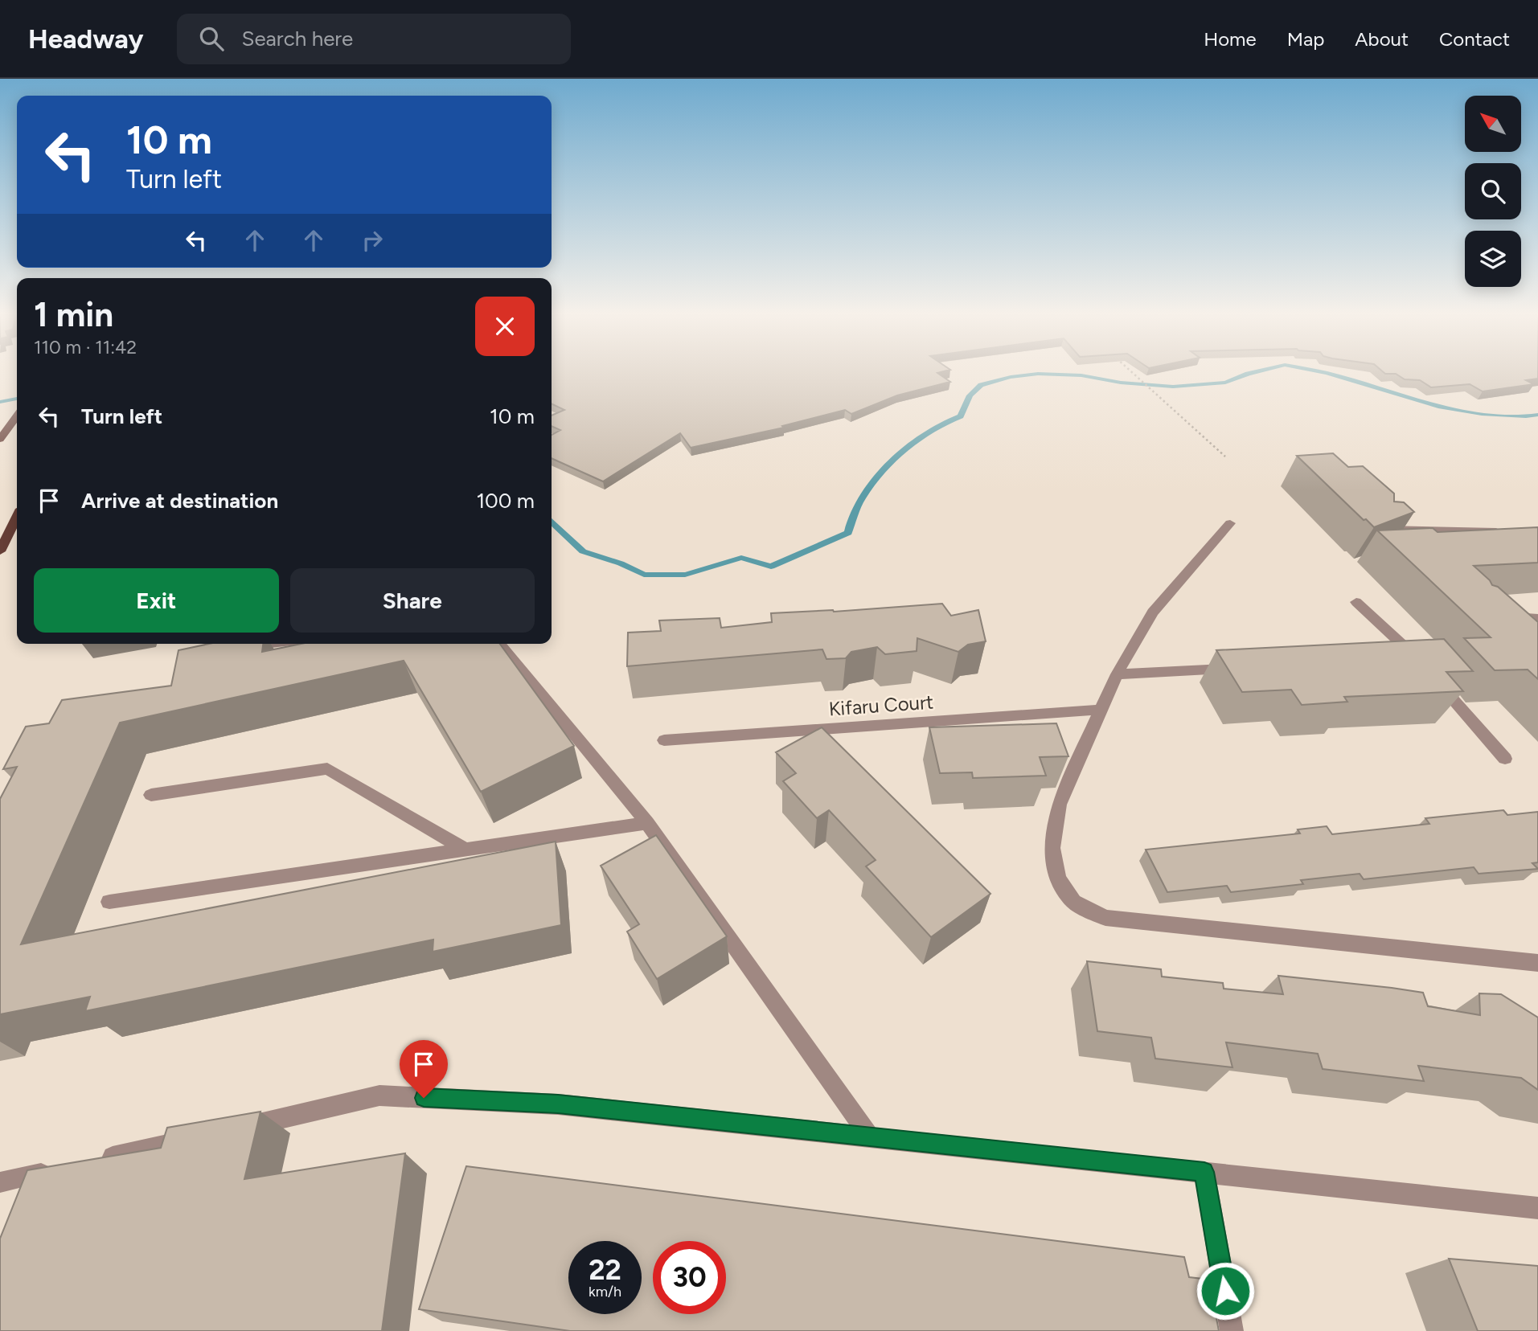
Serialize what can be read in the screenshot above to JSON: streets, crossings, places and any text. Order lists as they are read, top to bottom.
{
  "streets": {
    "street": ["Kifaru Court"]
  },
  "north": "top left",
  "page": {
    "header": "Headway",
    "search": "Search here",
    "nav": [
      "Home",
      "Map",
      "About",
      "Contact"
    ],
    "turn": ["10 m", "Turn left"],
    "heading": ["1 min", "110 m · 11:42"],
    "list": [
      {
        "name": "Turn left",
        "value": "10 m"
      },
      {
        "name": "Arrive at destination",
        "value": "100 m"
      }
    ],
    "buttons": ["Exit", "Share"],
    "speed": "22 km/h",
    "limit": "30"
  }
}
